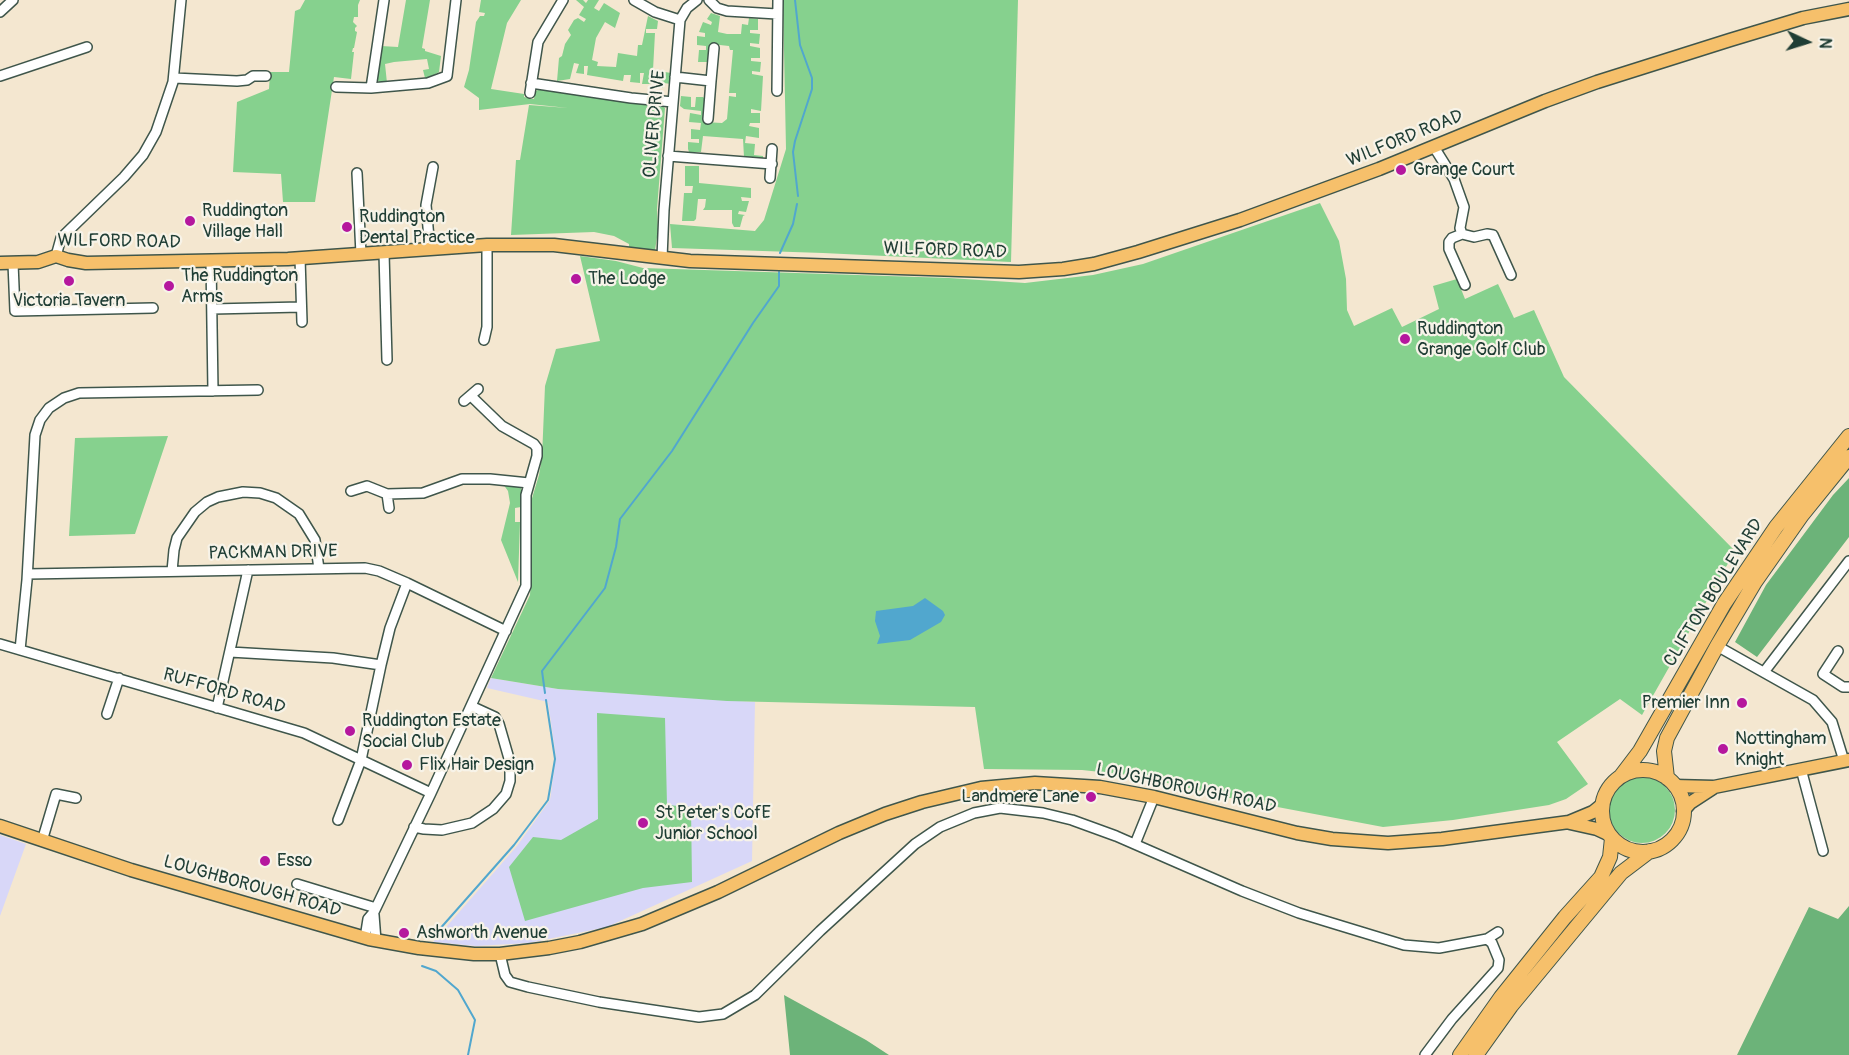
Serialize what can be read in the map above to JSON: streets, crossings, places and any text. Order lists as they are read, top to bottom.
{
  "streets": {
    "highway": ["CLIFTON BOULEVARD"],
    "main road": ["WILFORD ROAD", "LOUGHBOROUGH ROAD"],
    "street": ["OLIVER DRIVE", "PACKMAN DRIVE", "RUFFORD ROAD"]
  },
  "crossings": [
    ["OLIVER DRIVE", "WILFORD ROAD"],
    ["CLIFTON BOULEVARD", "LOUGHBOROUGH ROAD"]
  ],
  "places": [
    "Grange Court",
    "Ruddington Village Hall",
    "Ruddington Dental Practice",
    "The Lodge",
    "Victoria Tavern",
    "The Ruddington Arms",
    "Ruddington Grange Golf Club",
    "Premier Inn",
    "Ruddington Estate Social Club",
    "Nottingham Knight",
    "Flix Hair Design",
    "Landmere Lane",
    "St Peter's CofE Junior School",
    "Esso",
    "Ashworth Avenue"
  ],
  "north": "right"
}
